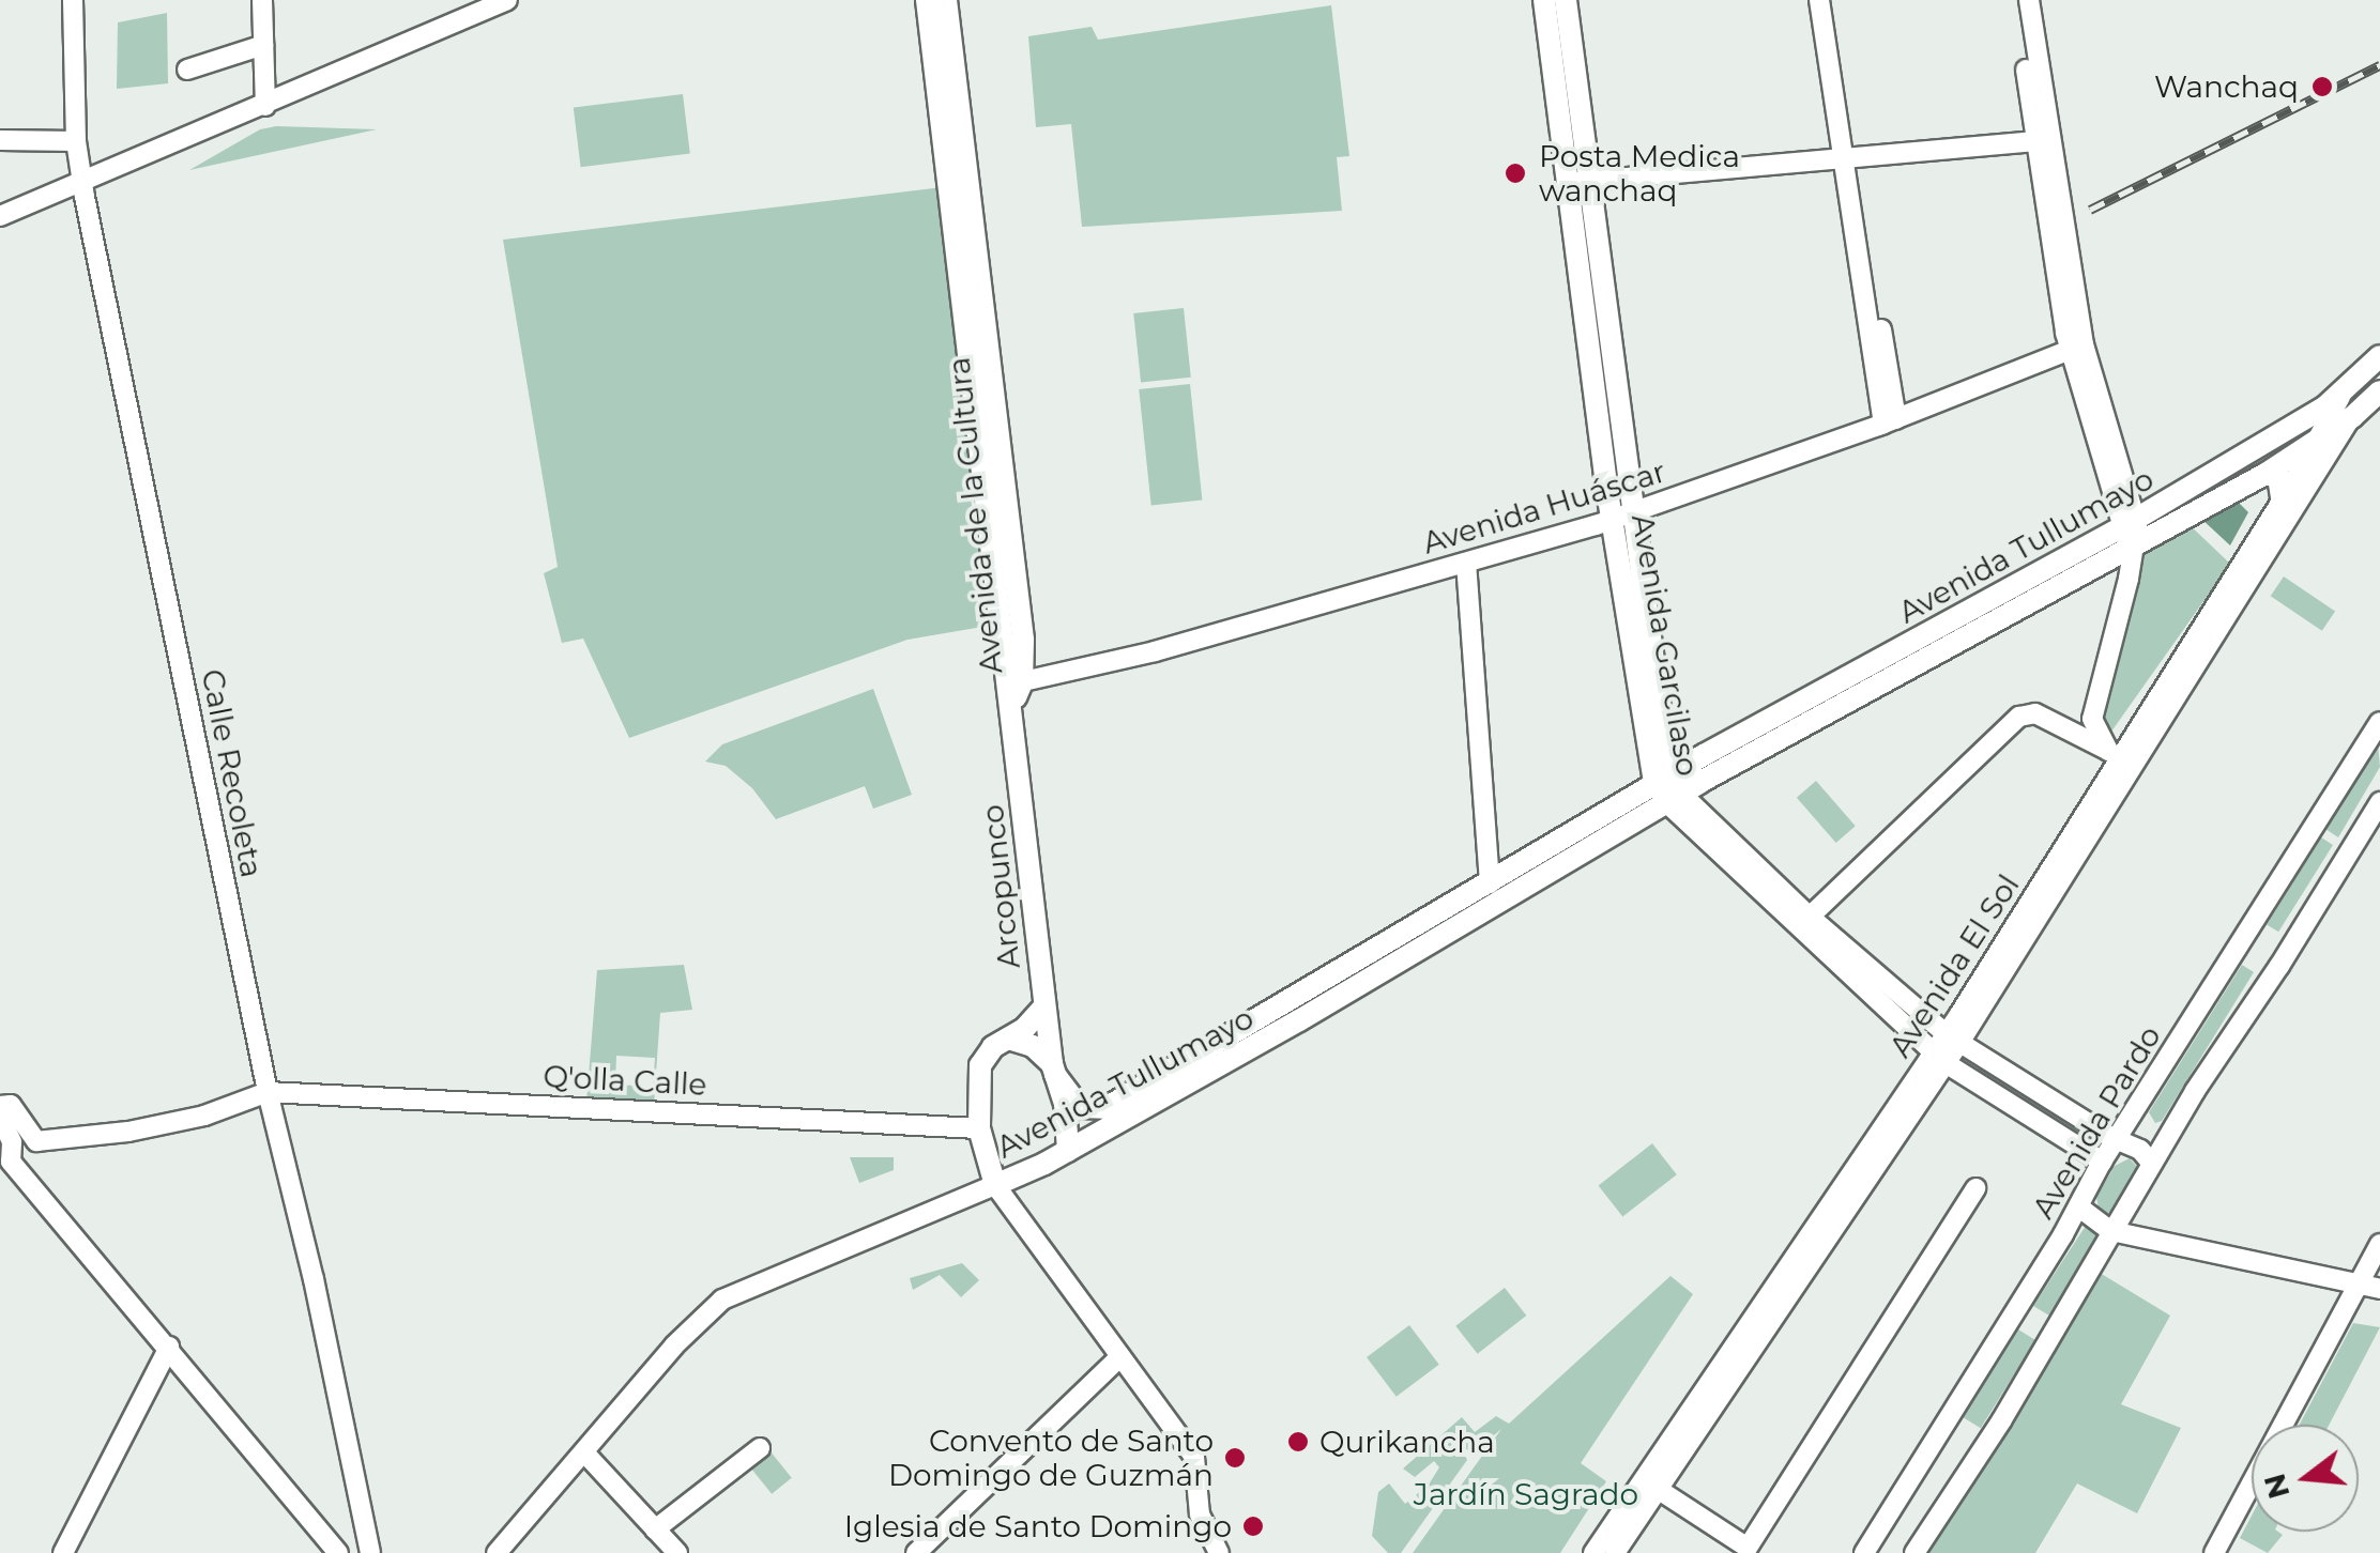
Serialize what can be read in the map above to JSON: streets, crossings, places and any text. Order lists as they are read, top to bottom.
{
  "streets": {
    "main road": [
      "Avenida de la Cultura",
      "Avenida Tullumayo",
      "Avenida Garcilaso",
      "Arcopunco"
    ],
    "street": [
      "Avenida Huáscar",
      "Calle Recoleta",
      "Avenida El Sol",
      "Q'olla Calle",
      "Avenida Pardo"
    ]
  },
  "crossings": [
    ["Avenida Huáscar", "Avenida de la Cultura"],
    ["Avenida Huáscar", "Avenida Garcilaso"],
    ["Avenida Huáscar", "Arcopunco"],
    ["Avenida de la Cultura", "Arcopunco"],
    ["Avenida Tullumayo", "Avenida Garcilaso"],
    ["Avenida Tullumayo", "Arcopunco"],
    ["Avenida Tullumayo", "Avenida El Sol"],
    ["Avenida Garcilaso", "Avenida El Sol"],
    ["Avenida Garcilaso", "Avenida Pardo"],
    ["Calle Recoleta", "Q'olla Calle"]
  ],
  "parks": ["Jardín Sagrado"],
  "places": [
    "Wanchaq",
    "Posta Medica wanchaq",
    "Qurikancha",
    "Convento de Santo Domingo de Guzmán",
    "Iglesia de Santo Domingo"
  ],
  "north": "left"
}
